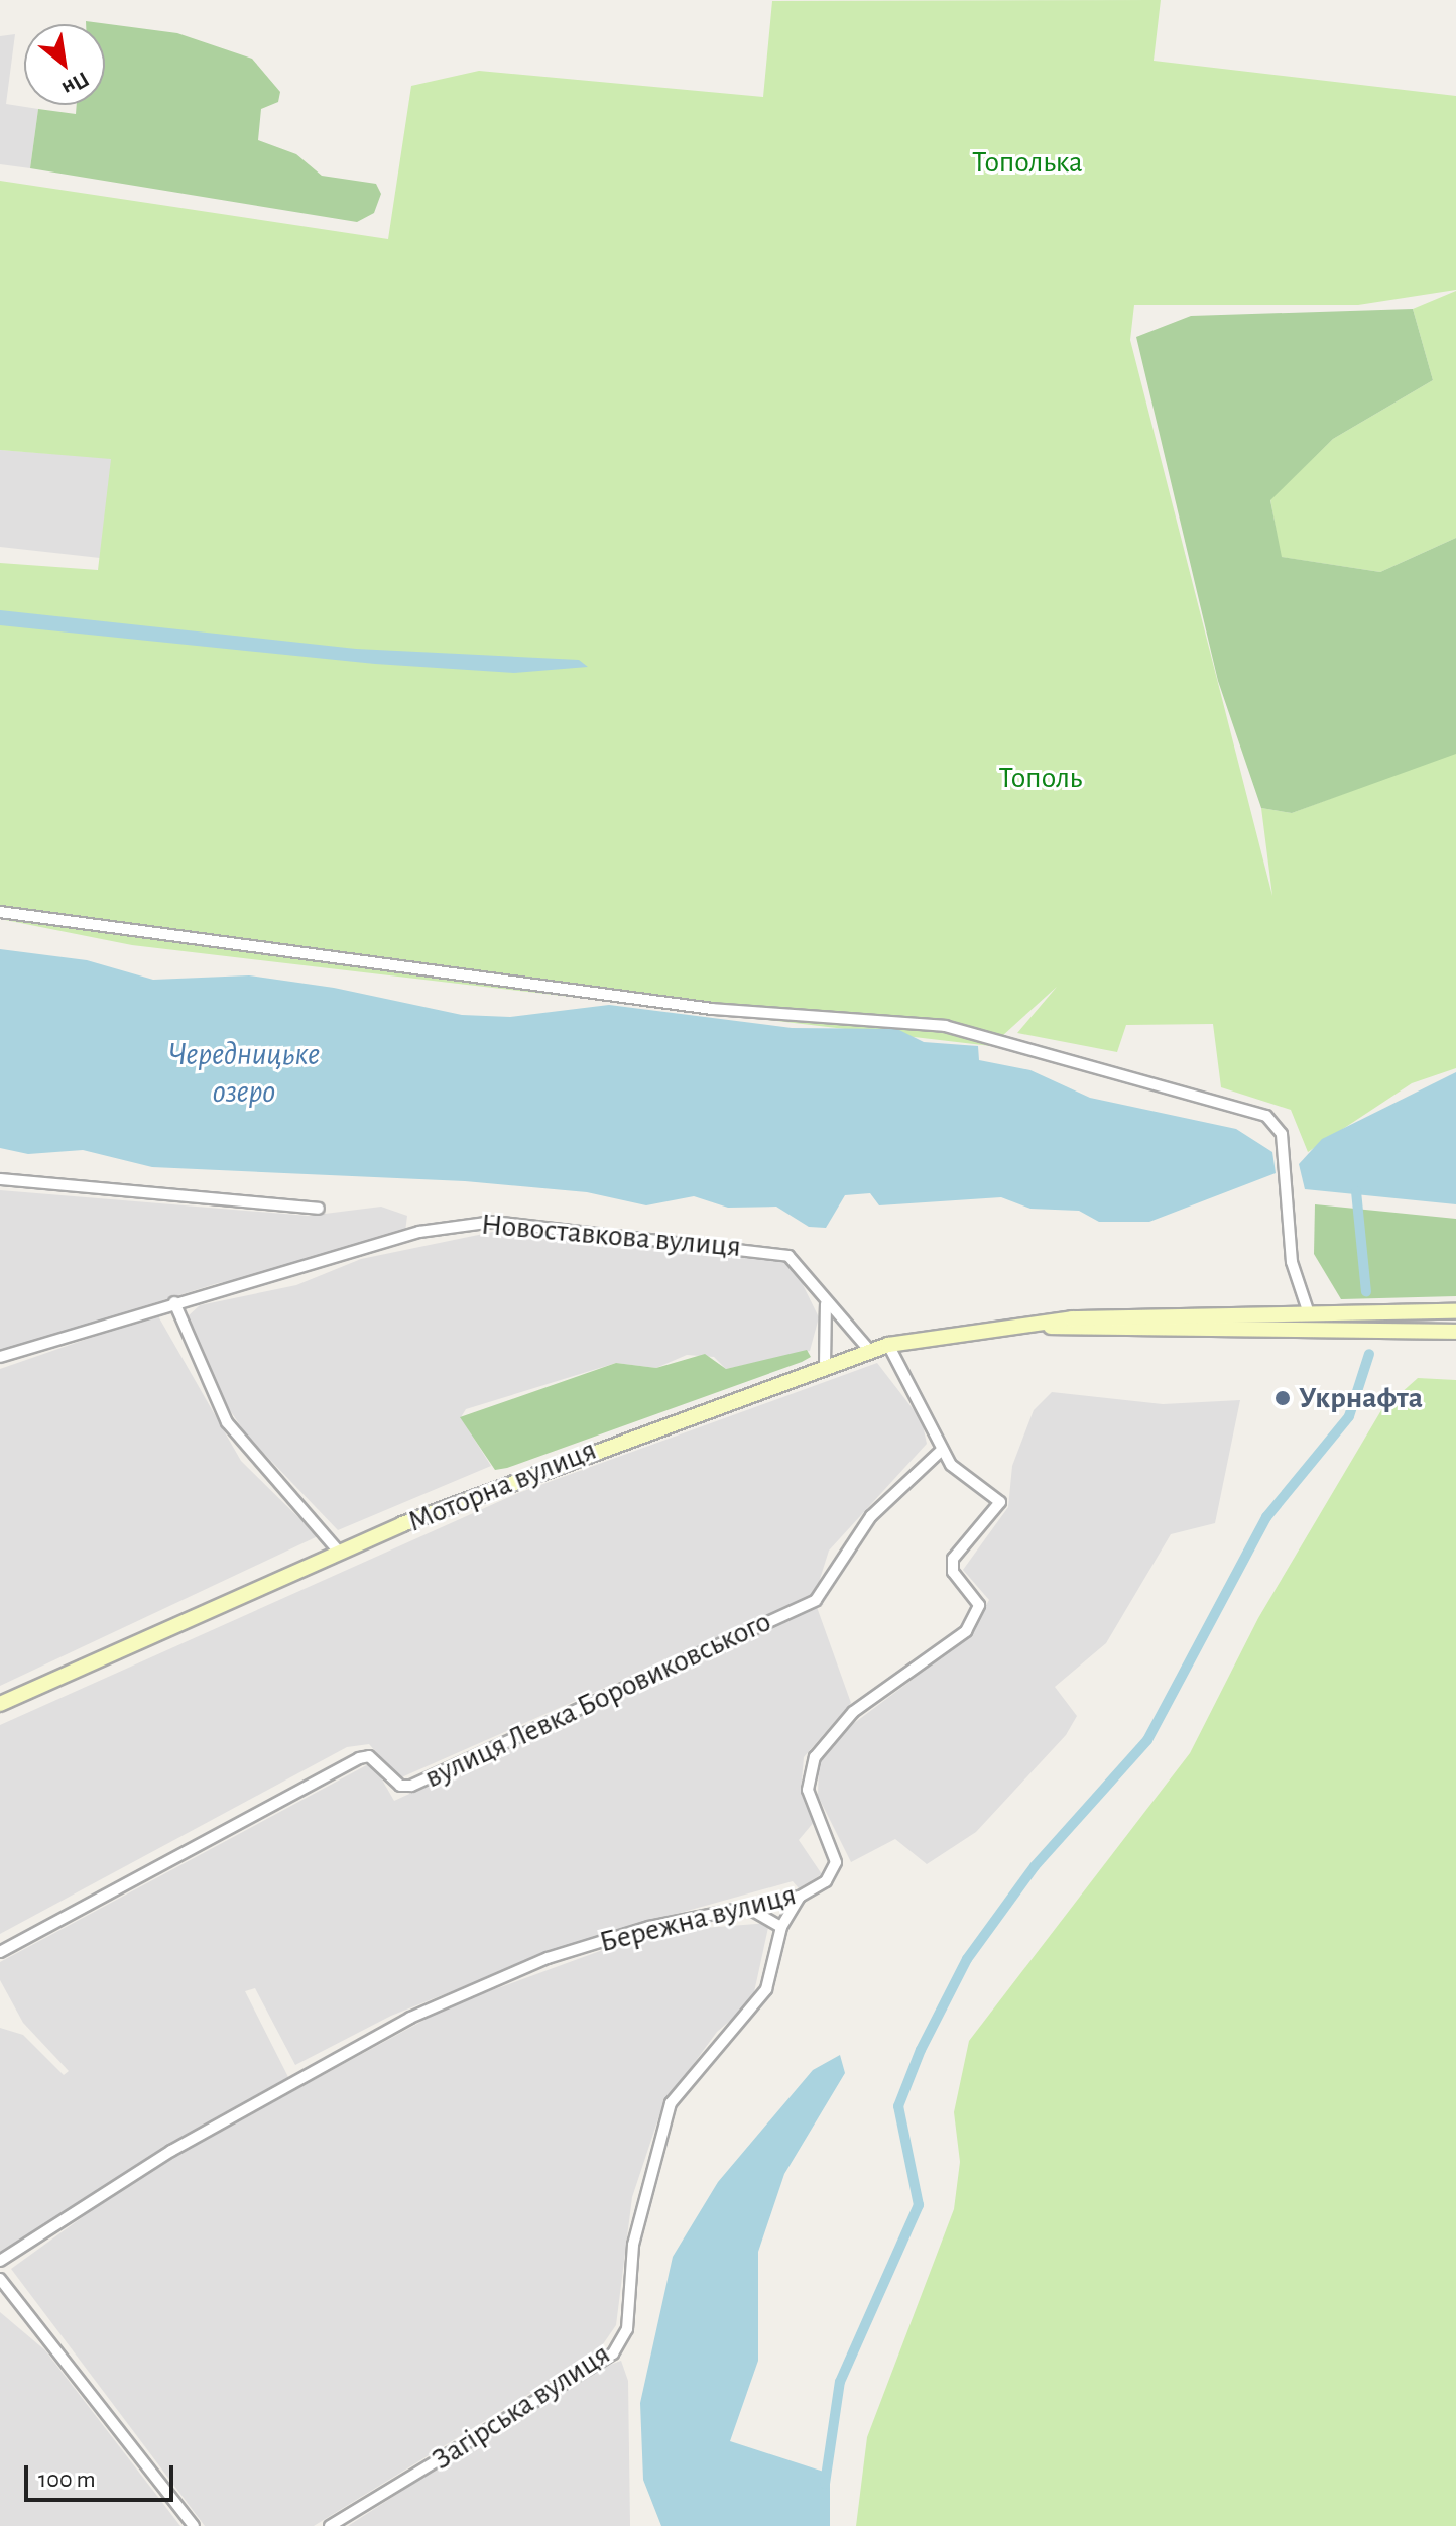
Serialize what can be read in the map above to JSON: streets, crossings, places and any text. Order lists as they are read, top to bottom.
{
  "streets": {
    "street": [
      "Новоставкова вулиця",
      "Моторна вулиця",
      "вулиця Левка Боровиковського",
      "Бережна вулиця",
      "Загірська вулиця"
    ]
  },
  "crossings": [
    ["Новоставкова вулиця", "Моторна вулиця"],
    ["Моторна вулиця", "Бережна вулиця"],
    ["вулиця Левка Боровиковського", "Бережна вулиця"],
    ["Бережна вулиця", "Загірська вулиця"]
  ],
  "water": ["Чередницьке озеро"],
  "parks": ["Тополька", "Тополь"],
  "places": ["Укрнафта"],
  "scale_bar": "100 m",
  "north": "bottom right"
}
